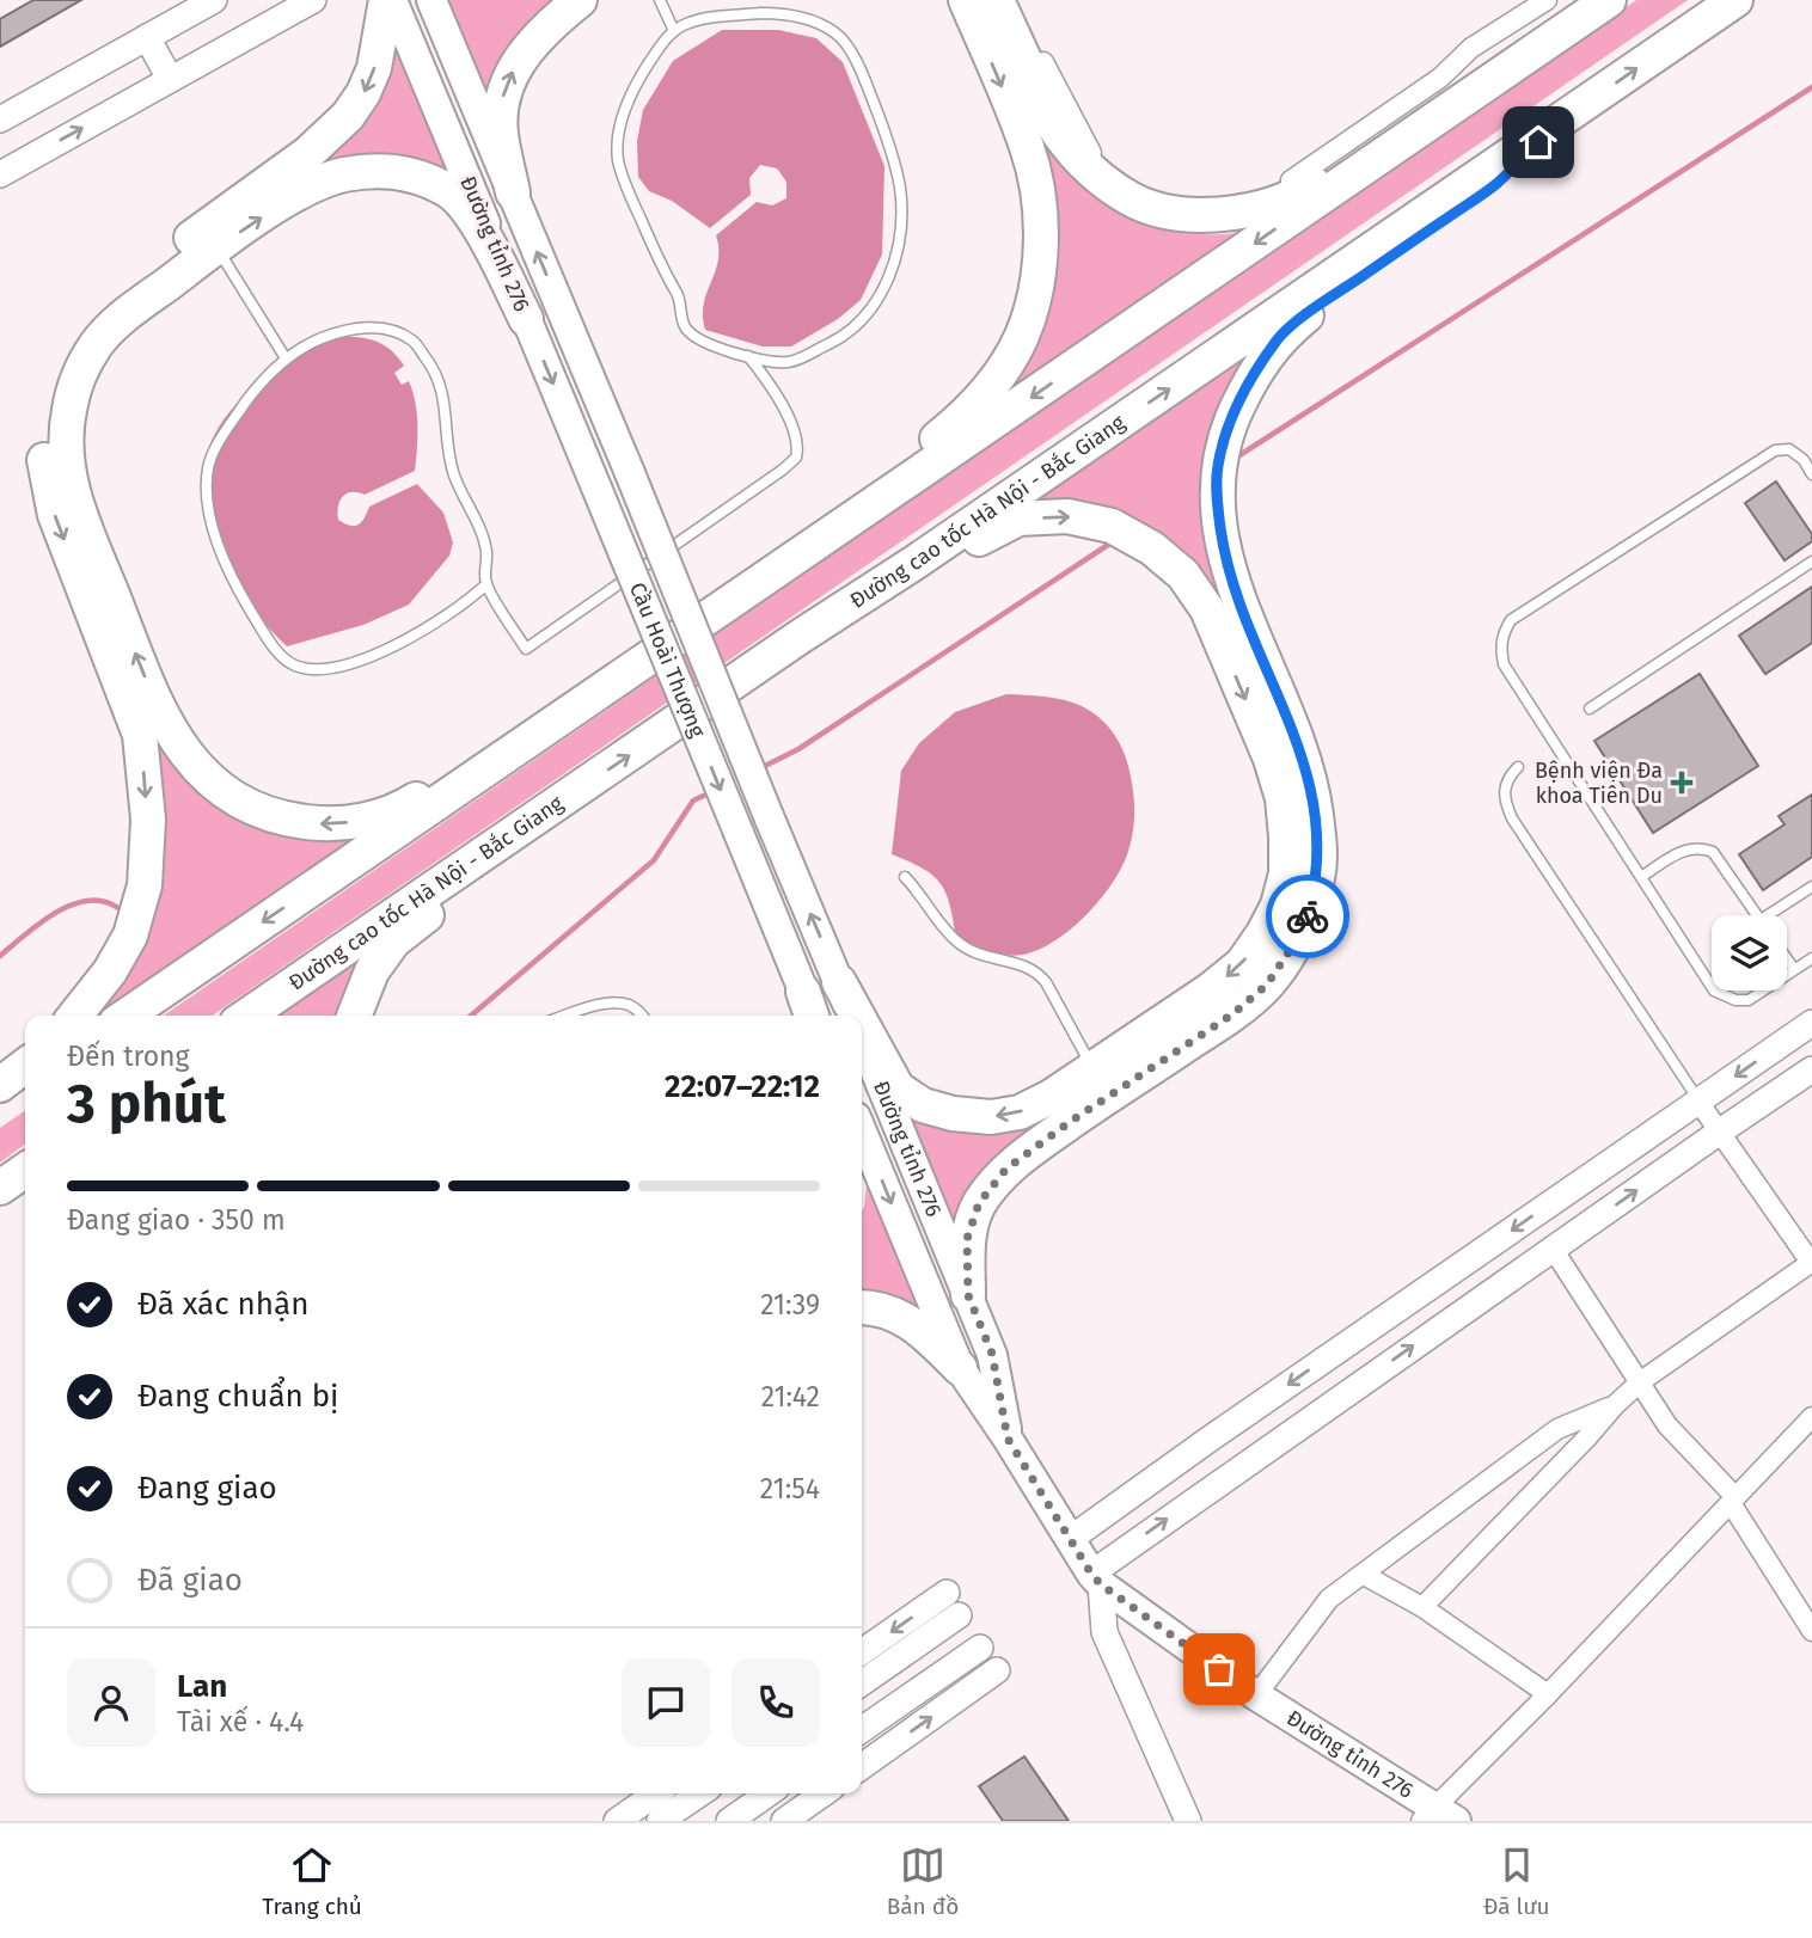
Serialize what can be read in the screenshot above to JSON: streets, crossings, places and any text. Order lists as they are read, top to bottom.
{
  "streets": {
    "highway": ["Đường cao tốc Hà Nội - Bắc Giang"],
    "main road": ["Đường tỉnh 276", "Cầu Hoài Thượng"]
  },
  "crossings": [
    ["Đường tỉnh 276", "Cầu Hoài Thượng"]
  ],
  "places": {
    "health": ["Bệnh viện Đa khoa Tiên Du"]
  },
  "page": {
    "heading": ["3 phút", "Đến trong", "22:07–22:12"],
    "panel": ["Lan", "Tài xế · 4.4"],
    "bar": "Đang giao · 350 m",
    "list": [
      ["Đã xác nhận", "21:39"],
      ["Đang chuẩn bị", "21:42"],
      ["Đang giao", "21:54"],
      "Đã giao"
    ],
    "tabs": ["Trang chủ", "Bản đồ", "Đã lưu"]
  }
}
